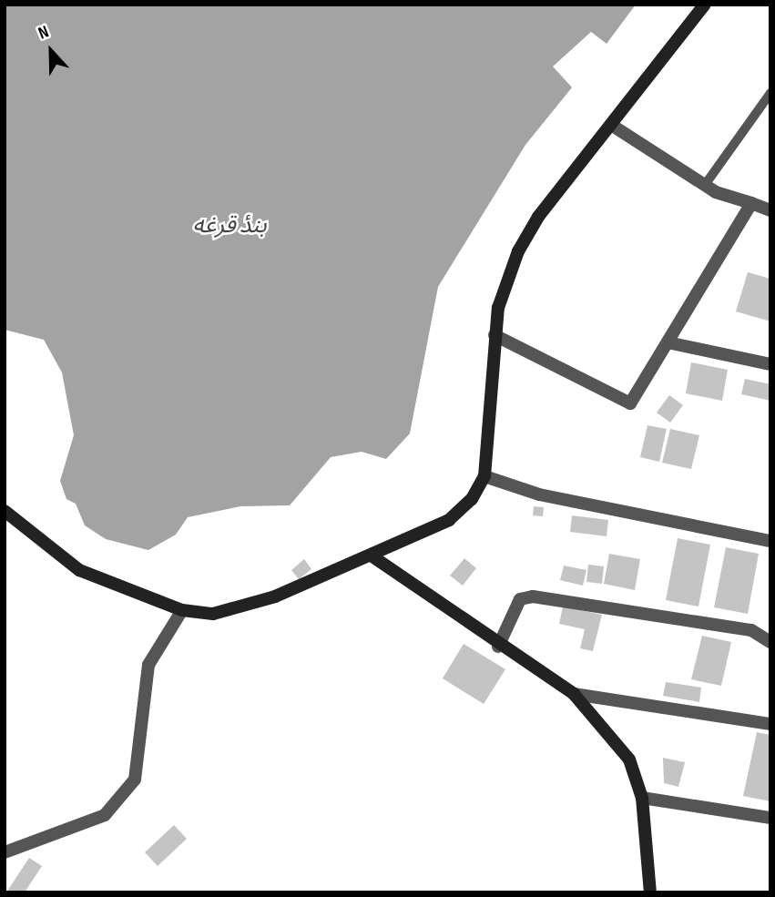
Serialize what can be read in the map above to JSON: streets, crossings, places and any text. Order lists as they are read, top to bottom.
{
  "water": ["بندٔ قرغه"],
  "north": "top"
}
